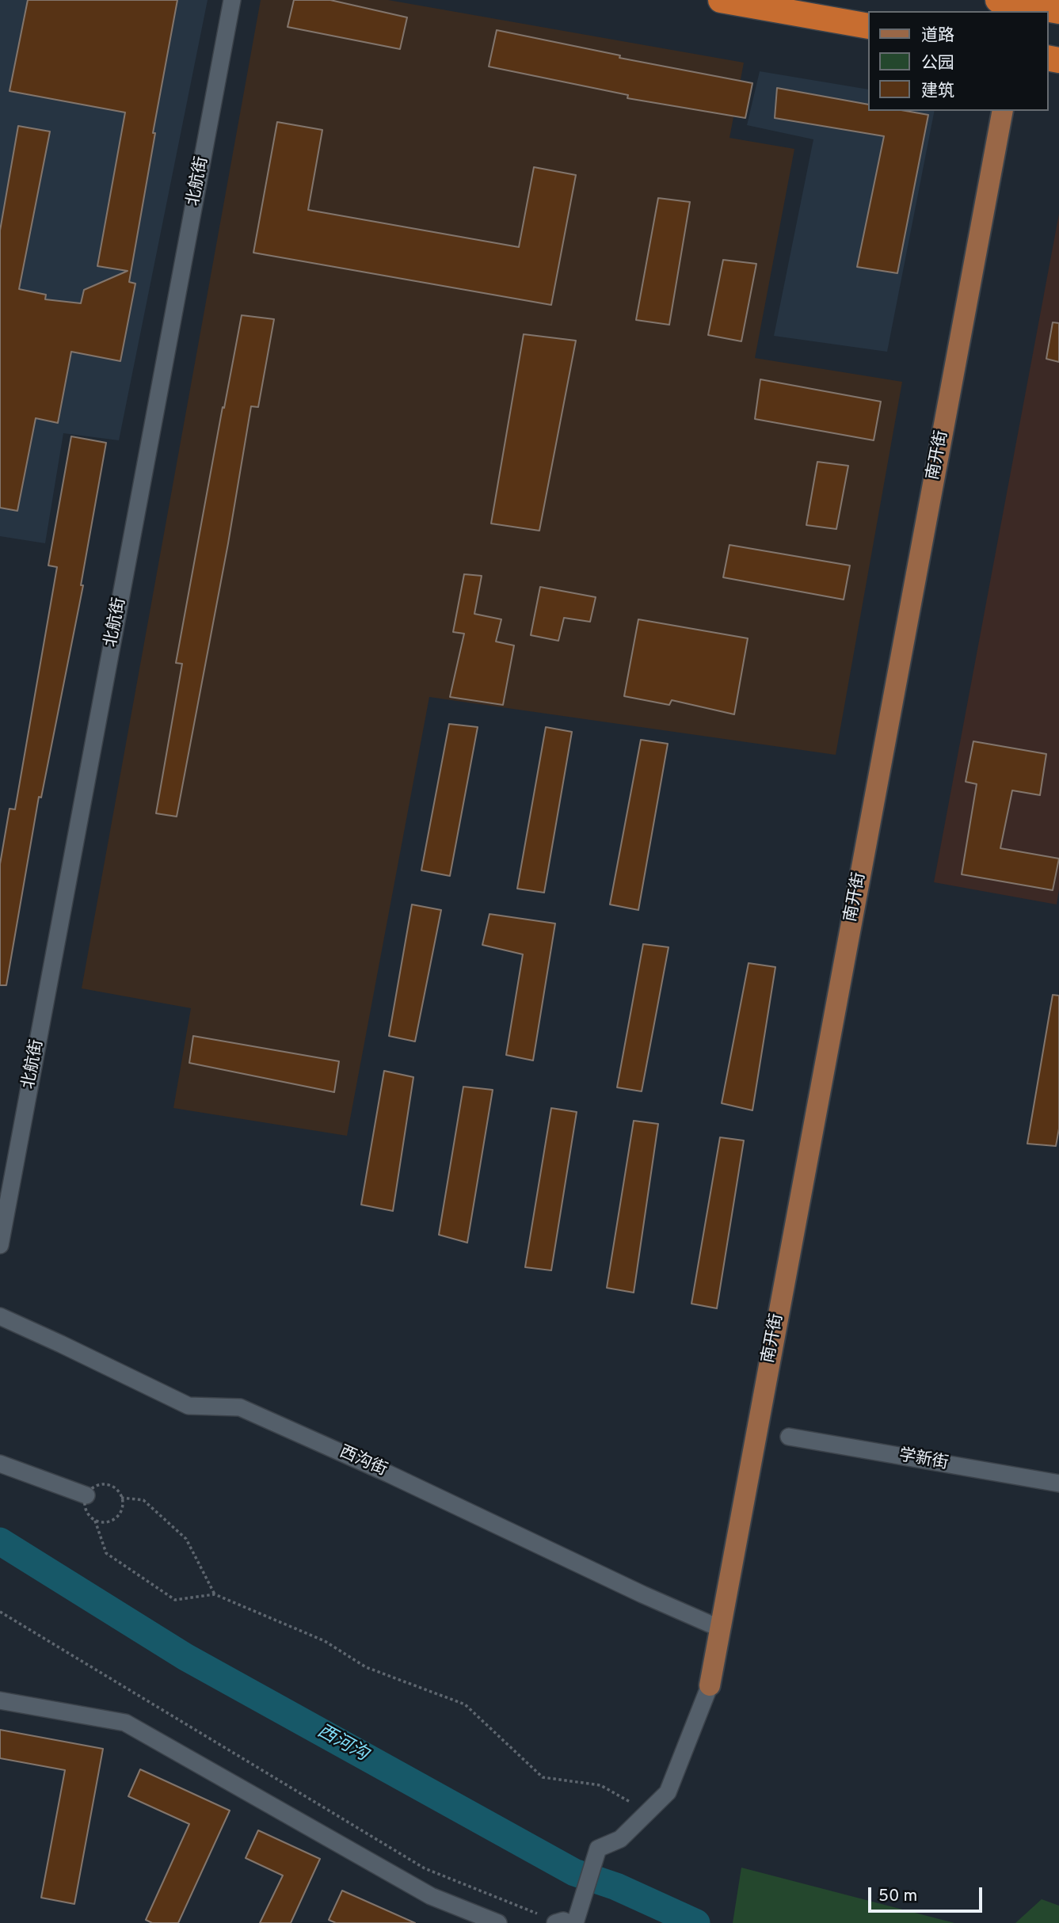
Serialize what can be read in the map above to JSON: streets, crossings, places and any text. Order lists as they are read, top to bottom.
{
  "streets": {
    "main road": ["南开街"],
    "street": ["北航街", "学新街", "西沟街"]
  },
  "crossings": [
    ["南开街", "西沟街"]
  ],
  "water": ["西河沟"],
  "legend": ["道路", "公园", "建筑"],
  "scale_bar": "50 m"
}
